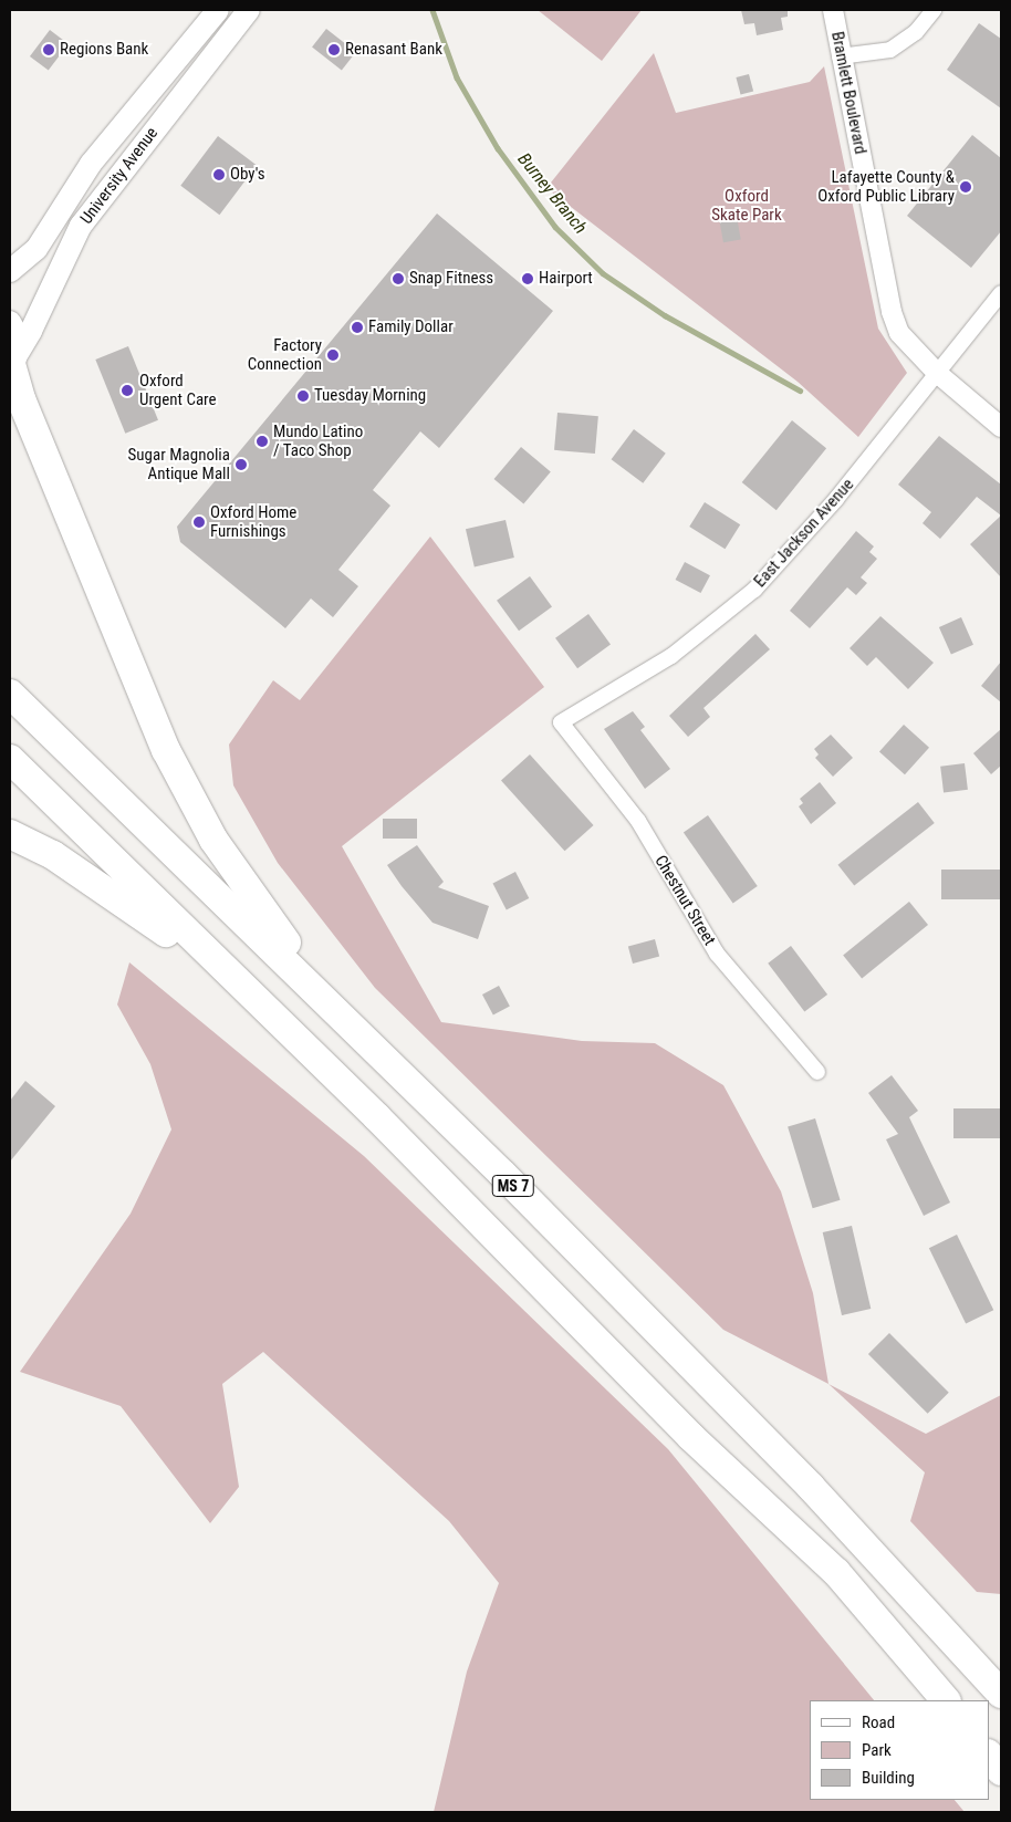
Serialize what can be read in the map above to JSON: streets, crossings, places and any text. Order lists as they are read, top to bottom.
{
  "streets": {
    "highway": ["MS 7"],
    "main road": ["University Avenue"],
    "street": ["Bramlett Boulevard", "East Jackson Avenue", "Chestnut Street"]
  },
  "crossings": [
    ["Bramlett Boulevard", "East Jackson Avenue"],
    ["East Jackson Avenue", "Chestnut Street"]
  ],
  "water": ["Burney Branch"],
  "parks": ["Oxford Skate Park"],
  "places": [
    "Regions Bank",
    "Renasant Bank",
    "Oby's",
    "Lafayette County & Oxford Public Library",
    "Snap Fitness",
    "Hairport",
    "Family Dollar",
    "Factory Connection",
    "Oxford Urgent Care",
    "Tuesday Morning",
    "Mundo Latino / Taco Shop",
    "Sugar Magnolia Antique Mall",
    "Oxford Home Furnishings"
  ],
  "legend": ["Road", "Park", "Building"]
}
